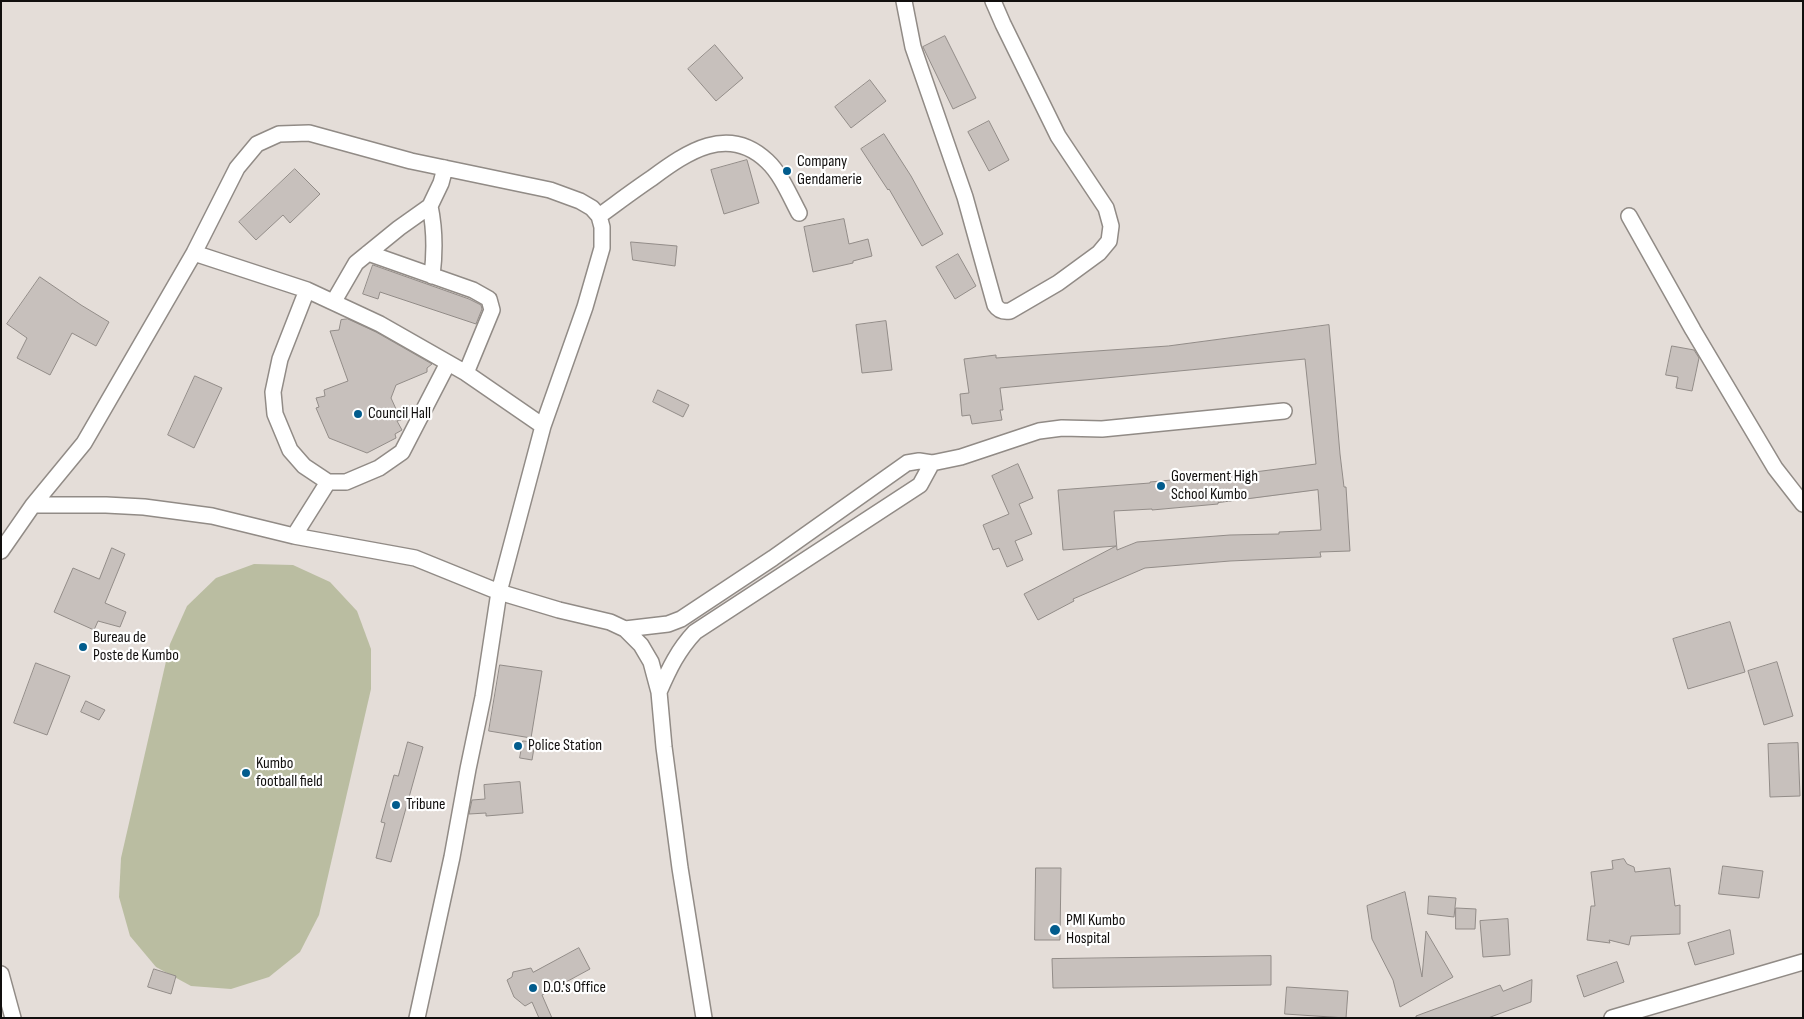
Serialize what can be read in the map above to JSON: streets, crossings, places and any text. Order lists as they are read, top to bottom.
{
  "places": [
    "Company Gendamerie",
    "Council Hall",
    "Goverment High School Kumbo",
    "Bureau de Poste de Kumbo",
    "Police Station",
    "Kumbo football field",
    "Tribune",
    "PMI Kumbo Hospital",
    "D.O.'s Office"
  ]
}
